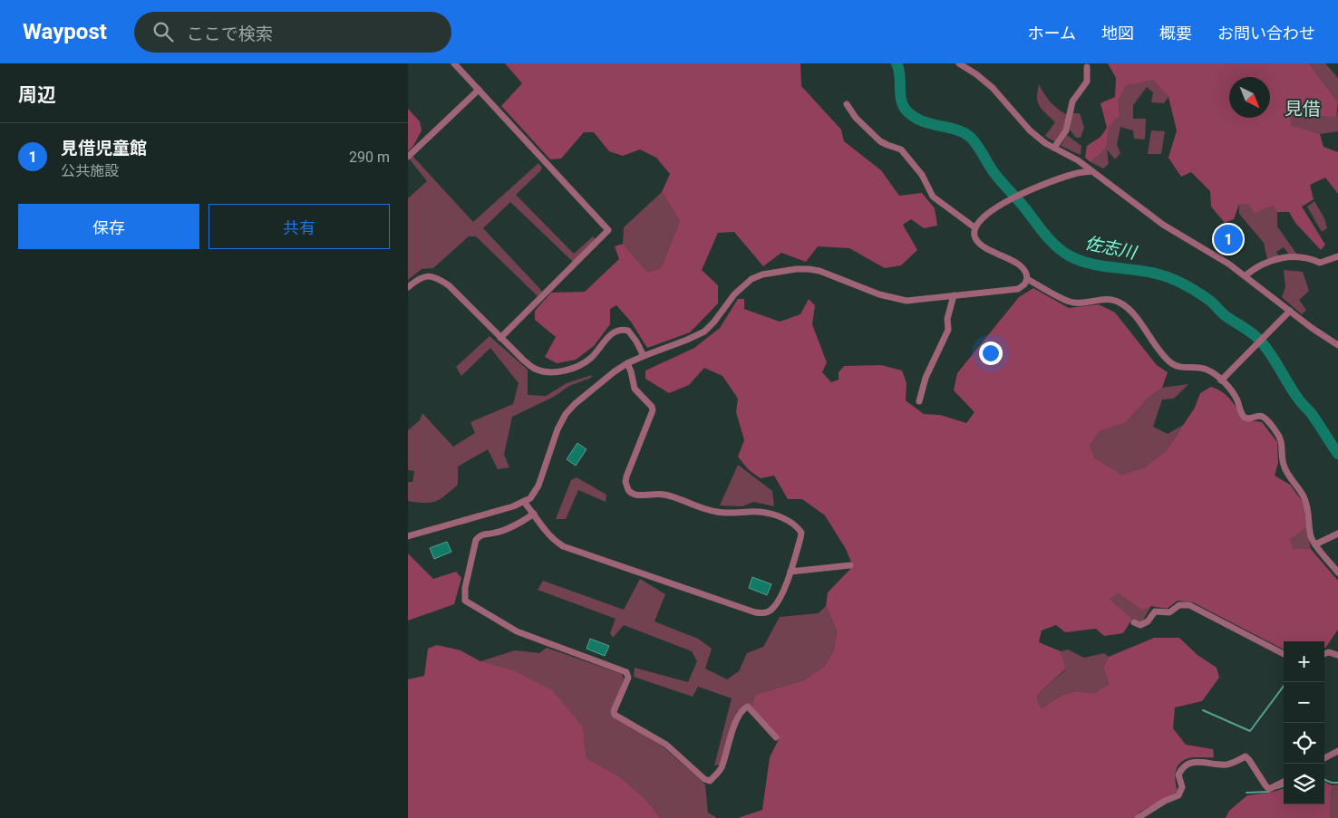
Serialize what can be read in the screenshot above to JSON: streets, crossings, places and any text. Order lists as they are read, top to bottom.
{
  "districts": ["見借"],
  "water": ["佐志川"],
  "north": "bottom right",
  "page": {
    "header": "Waypost",
    "search": "ここで検索",
    "nav": [
      "ホーム",
      "地図",
      "概要",
      "お問い合わせ"
    ],
    "heading": "周辺",
    "list": [
      {
        "mark": "1",
        "name": "見借児童館",
        "note": "公共施設",
        "value": "290 m"
      }
    ],
    "buttons": ["保存", "共有"],
    "pins": "1",
    "map_buttons": ["+", "−"]
  }
}
